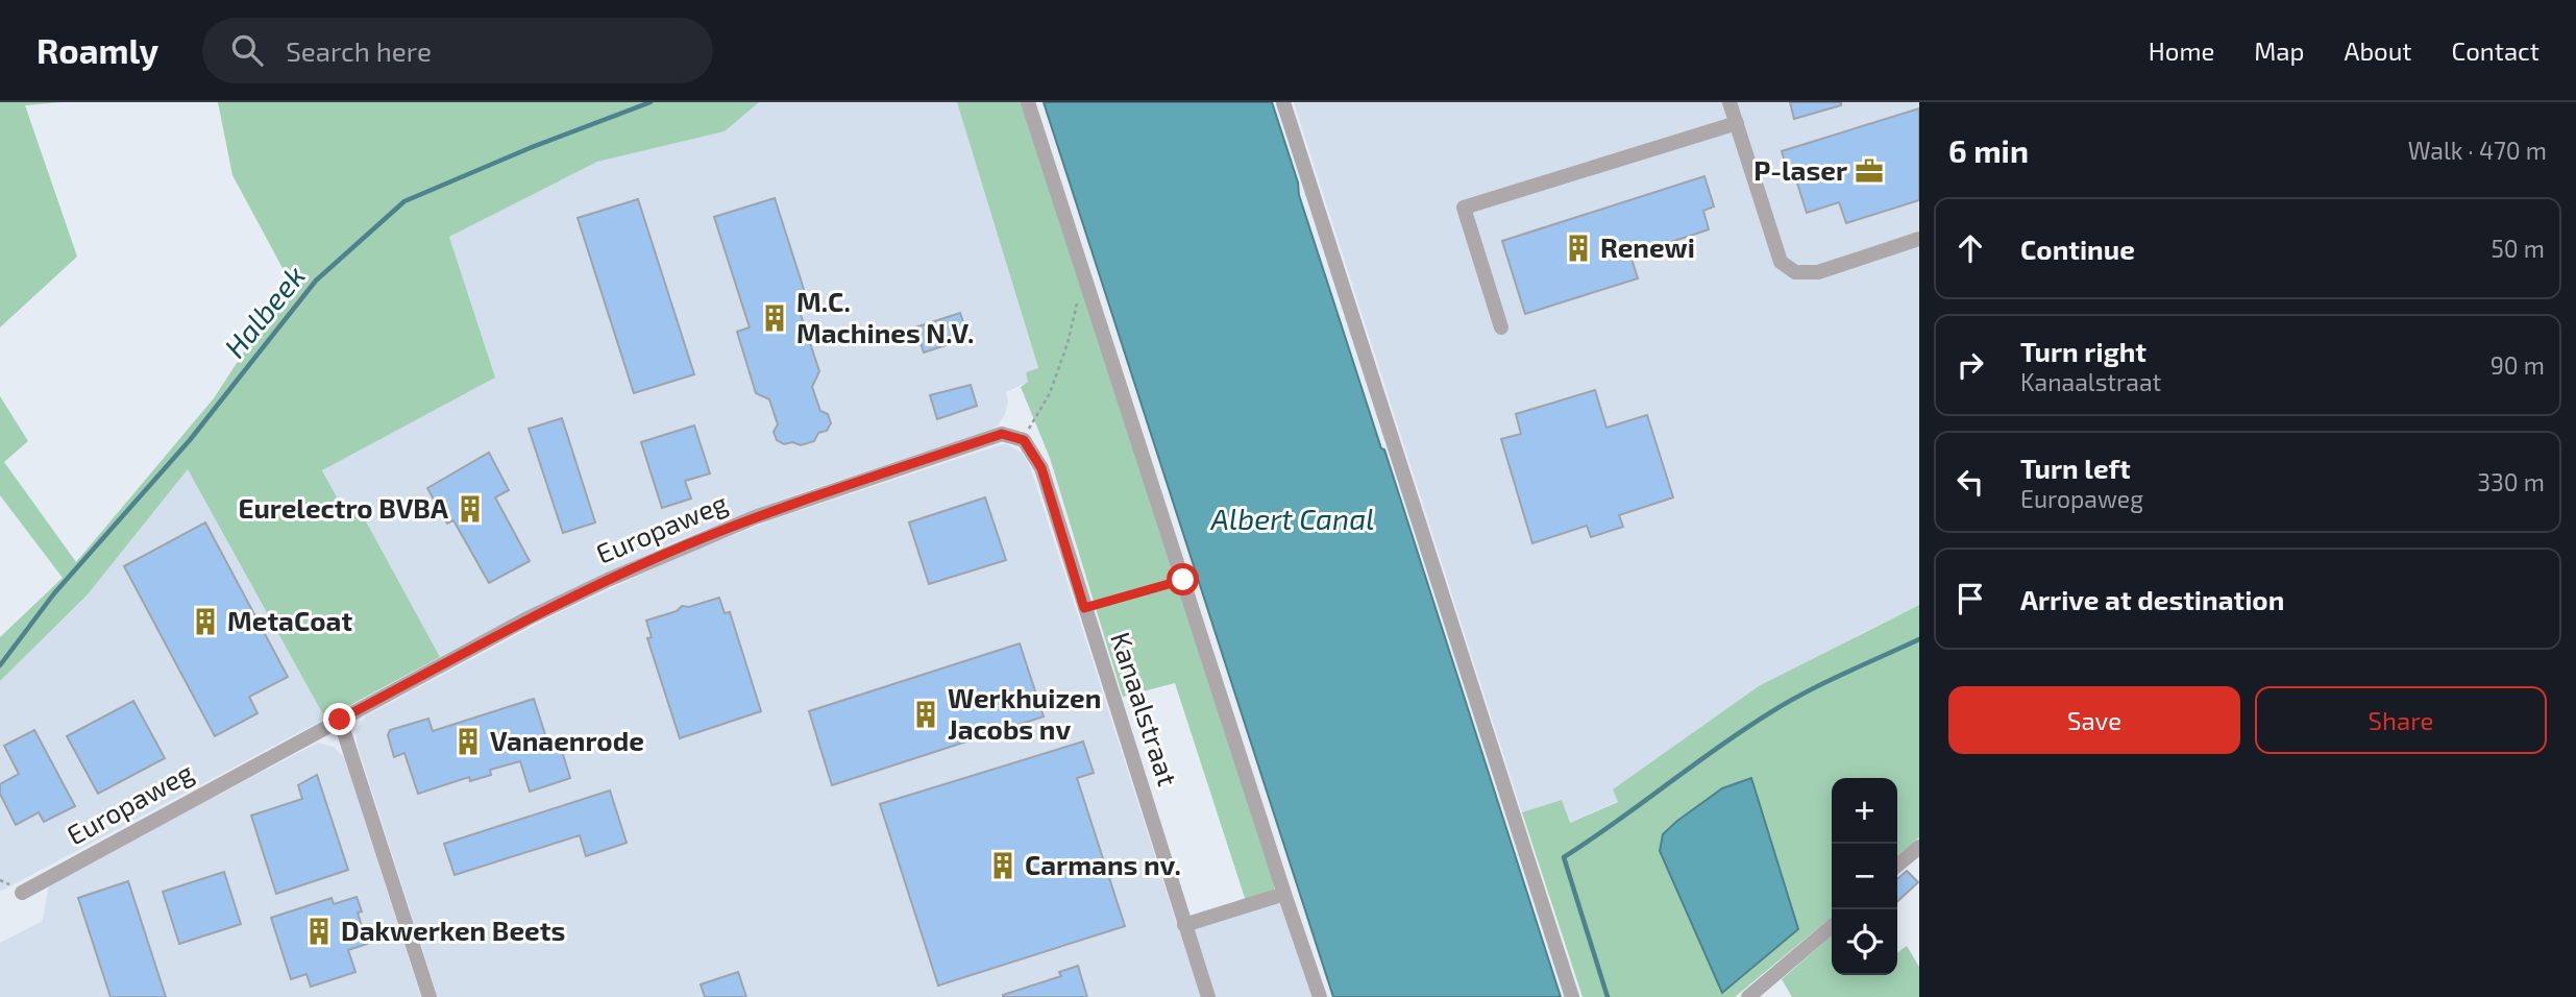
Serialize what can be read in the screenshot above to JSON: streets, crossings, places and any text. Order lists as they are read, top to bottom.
{
  "streets": {
    "street": ["Europaweg", "Kanaalstraat"]
  },
  "crossings": [
    ["Europaweg", "Kanaalstraat"]
  ],
  "water": ["Halbeek", "Albert Canal"],
  "places": {
    "office": ["P-laser"],
    "building": [
      "Renewi",
      "M.C. Machines N.V.",
      "Eurelectro BVBA",
      "MetaCoat",
      "Werkhuizen Jacobs nv",
      "Vanaenrode",
      "Carmans nv.",
      "Dakwerken Beets"
    ]
  },
  "page": {
    "header": "Roamly",
    "search": "Search here",
    "nav": [
      "Home",
      "Map",
      "About",
      "Contact"
    ],
    "heading": ["6 min", "Walk · 470 m"],
    "list": [
      ["Continue", "50 m"],
      ["Turn right", "Kanaalstraat", "90 m"],
      ["Turn left", "Europaweg", "330 m"],
      "Arrive at destination"
    ],
    "buttons": ["Save", "Share"],
    "map_buttons": ["+", "−"]
  }
}
